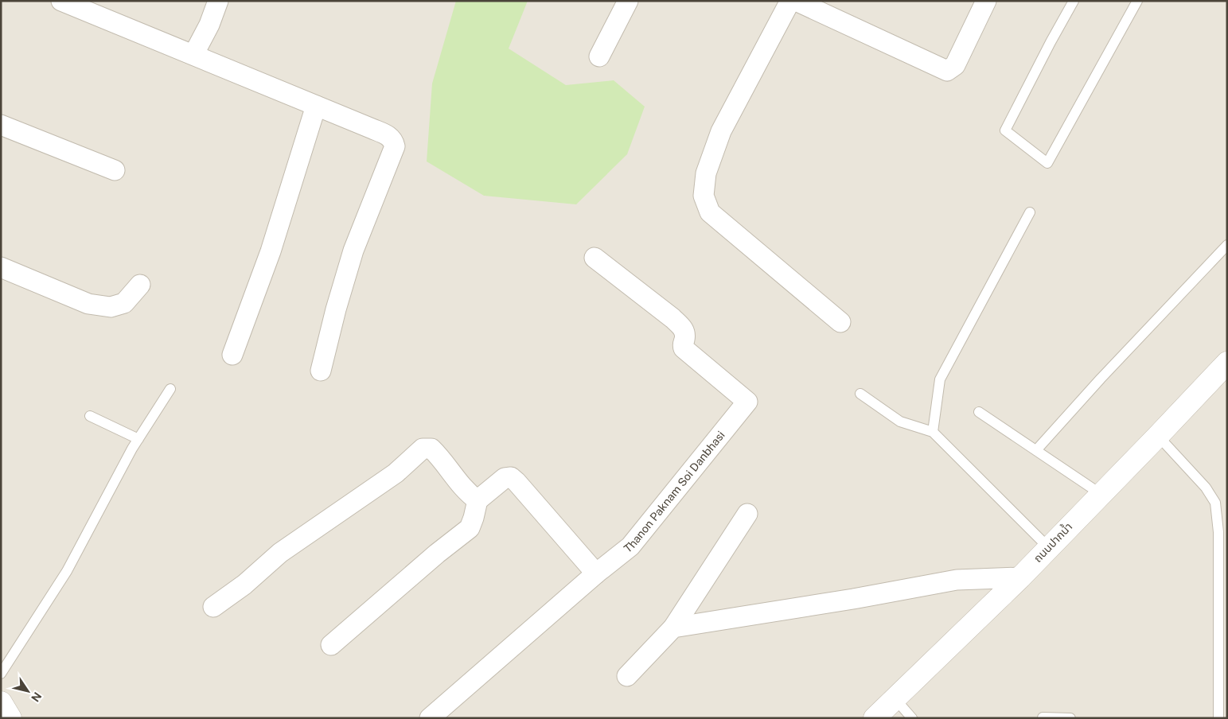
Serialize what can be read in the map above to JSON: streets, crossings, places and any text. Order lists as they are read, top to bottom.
{
  "streets": {
    "street": ["Thanon Paknam Soi Danbhasi", "ถนนปากน้ำ"]
  },
  "north": "bottom right"
}
